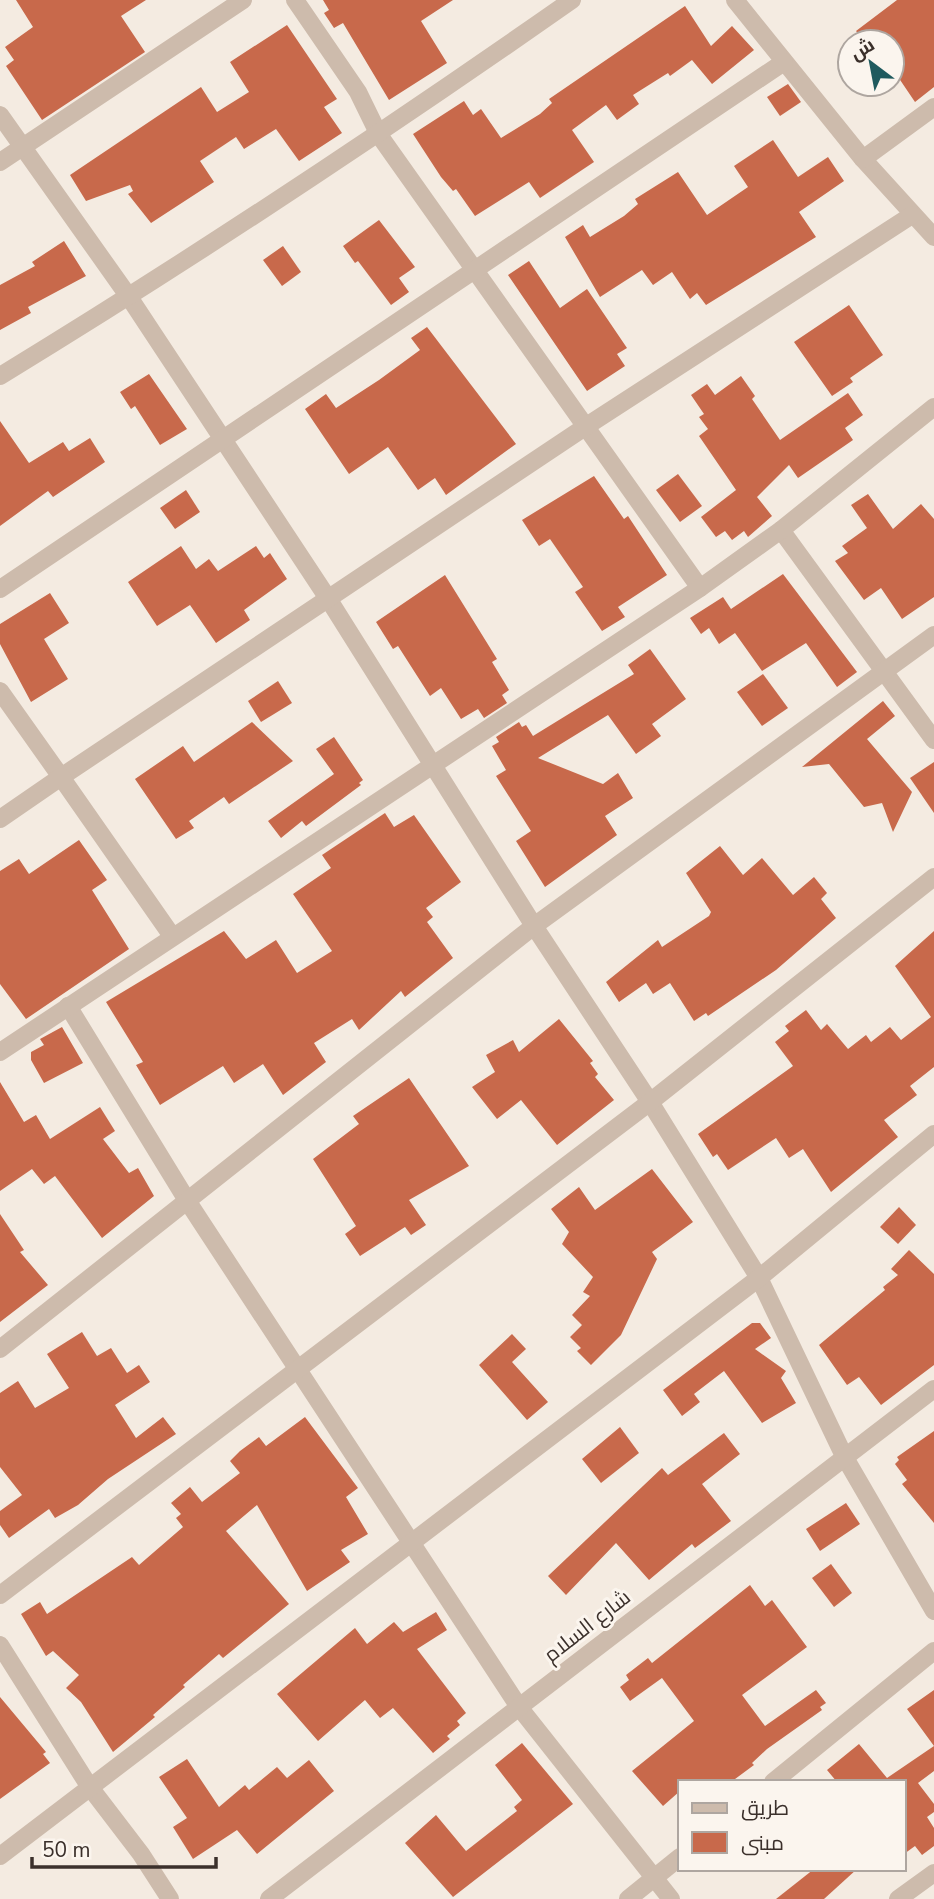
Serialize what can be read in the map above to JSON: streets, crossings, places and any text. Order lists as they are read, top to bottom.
{
  "streets": {
    "street": ["شارع السلام"]
  },
  "legend": ["طريق", "مبنى"],
  "scale_bar": "50 m",
  "north": "top left"
}
